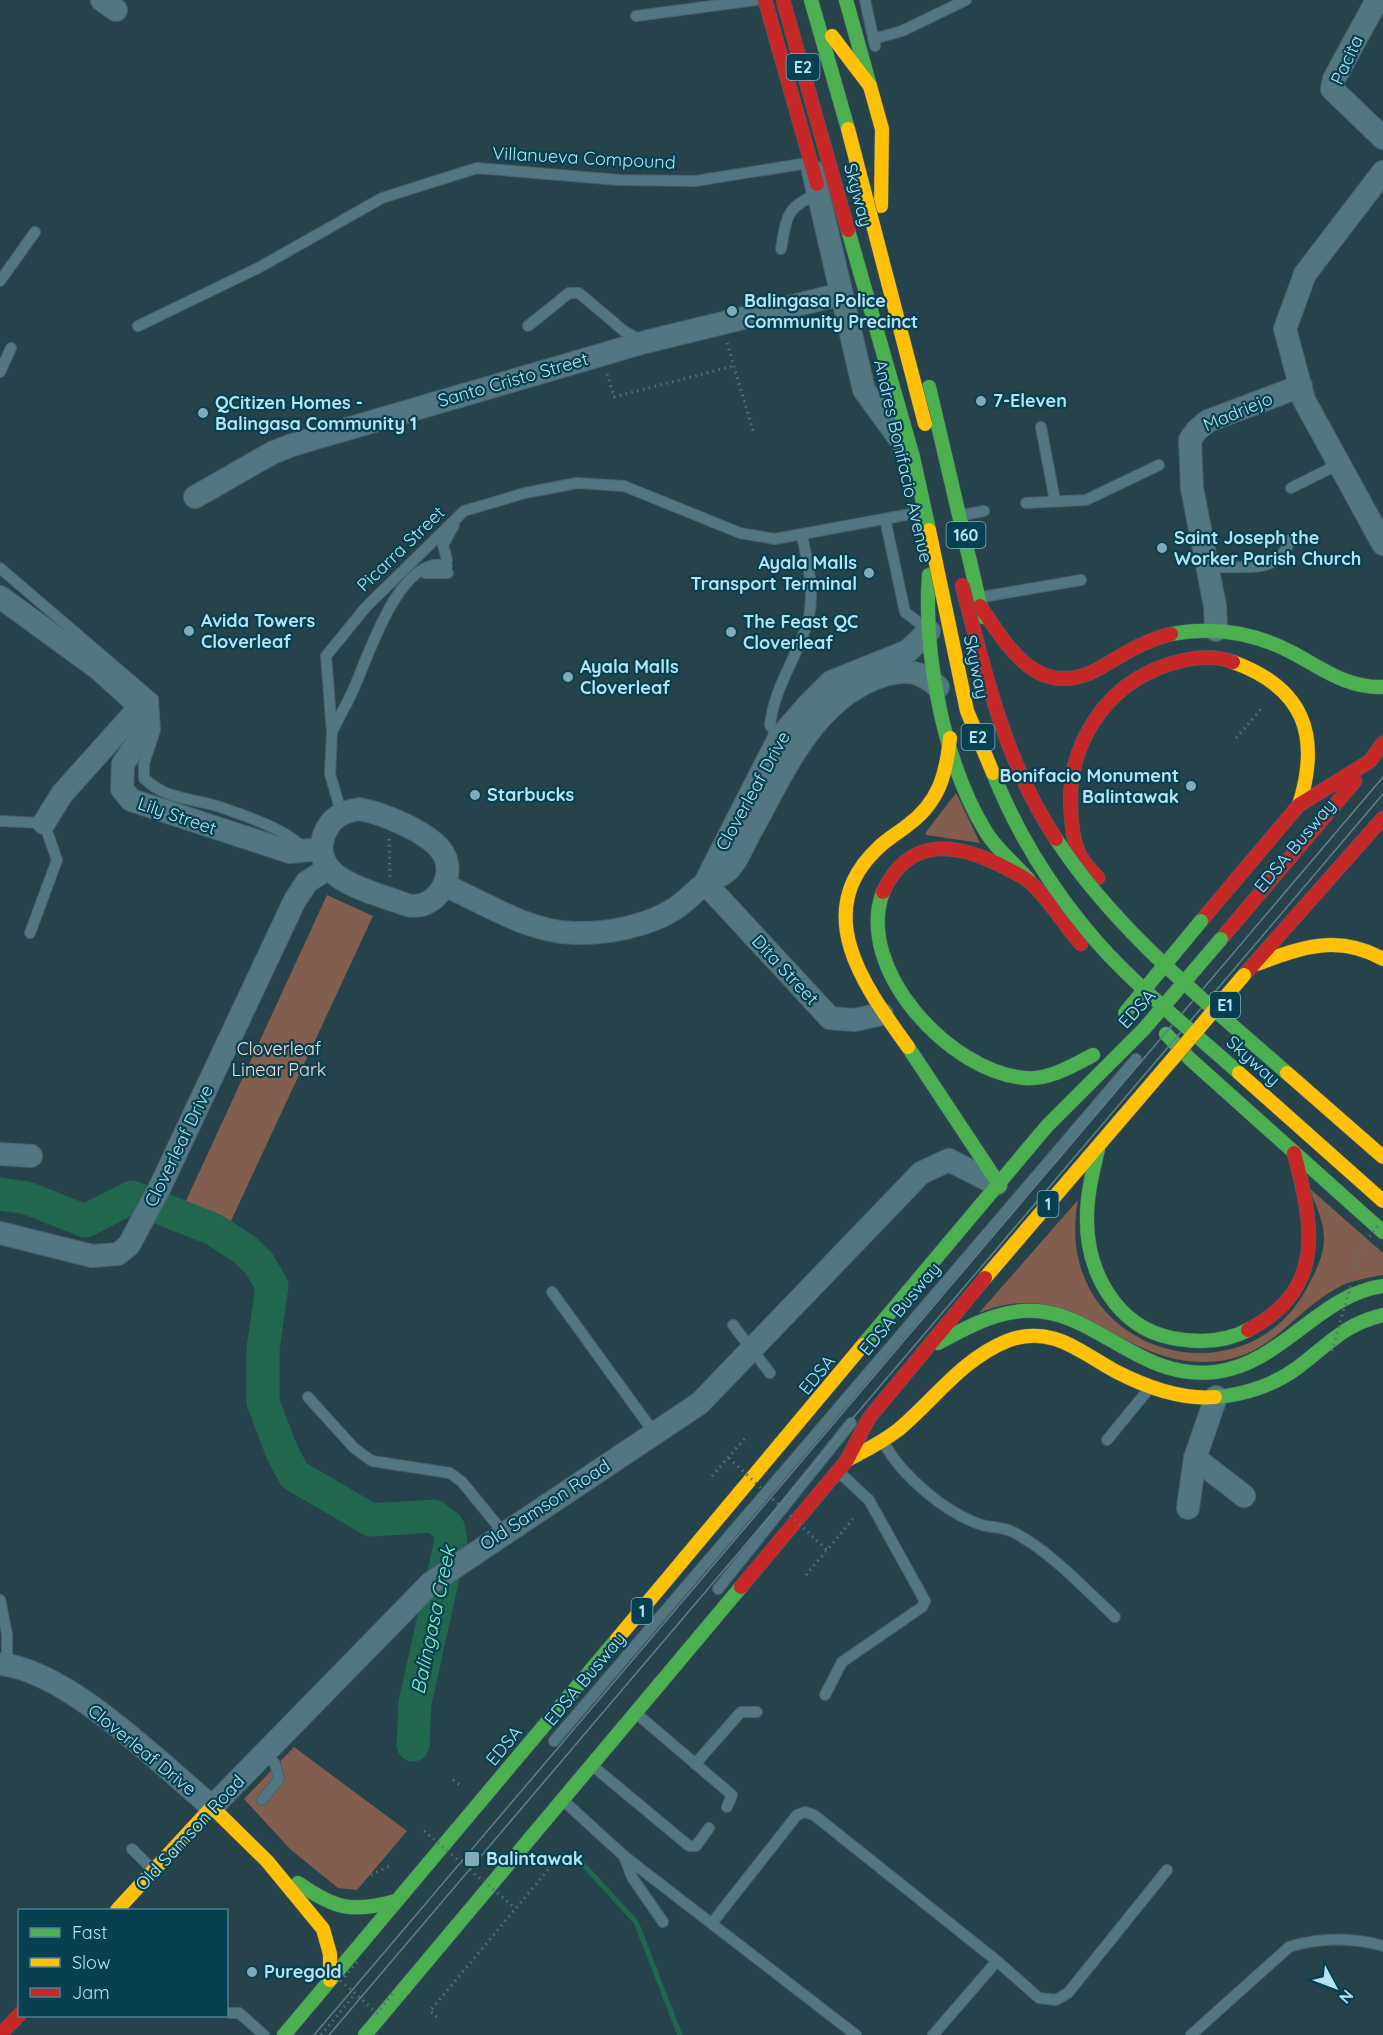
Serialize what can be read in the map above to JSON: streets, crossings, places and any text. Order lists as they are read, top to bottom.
{
  "streets": {
    "main road": [
      "E2",
      "Skyway",
      "Andres Bonifacio Avenue",
      "160",
      "Cloverleaf Drive",
      "E1",
      "EDSA",
      "1",
      "Old Samson Road"
    ],
    "street": [
      "Pacita",
      "Santo Cristo Street",
      "Madriejo",
      "Lily Street",
      "Dita Street"
    ],
    "lane": ["Villanueva Compound", "Picarra Street", "EDSA Busway"]
  },
  "crossings": [
    ["Skyway", "Andres Bonifacio Avenue"],
    ["Andres Bonifacio Avenue", "Picarra Street"],
    ["Andres Bonifacio Avenue", "Cloverleaf Drive"],
    ["160", "E1"],
    ["Picarra Street", "Cloverleaf Drive"],
    ["Cloverleaf Drive", "Lily Street"],
    ["Cloverleaf Drive", "Dita Street"],
    ["Cloverleaf Drive", "EDSA"],
    ["Cloverleaf Drive", "Old Samson Road"],
    ["EDSA Busway", "1"],
    ["EDSA", "Old Samson Road"]
  ],
  "water": ["Balingasa Creek"],
  "parks": ["Cloverleaf Linear Park"],
  "places": {
    "other": [
      "Balingasa Police Community Precinct",
      "7-Eleven",
      "QCitizen Homes - Balingasa Community 1",
      "Saint Joseph the Worker Parish Church",
      "Ayala Malls Transport Terminal",
      "Avida Towers Cloverleaf",
      "The Feast QC Cloverleaf",
      "Ayala Malls Cloverleaf",
      "Bonifacio Monument Balintawak",
      "Starbucks",
      "Puregold"
    ],
    "transit": ["Balintawak"]
  },
  "legend": ["Fast", "Slow", "Jam"],
  "north": "bottom right"
}
